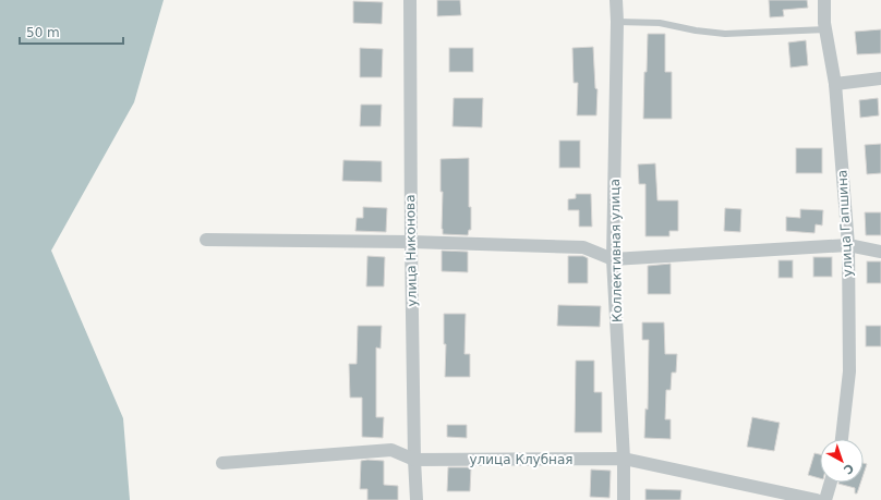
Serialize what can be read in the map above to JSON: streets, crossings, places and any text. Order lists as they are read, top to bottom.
{
  "streets": {
    "street": [
      "улица Гапшина",
      "улица Никонова",
      "Коллективная улица",
      "улица Клубная"
    ]
  },
  "crossings": [
    ["улица Никонова", "улица Клубная"],
    ["Коллективная улица", "улица Клубная"]
  ],
  "scale_bar": "50 m",
  "north": "bottom right"
}
